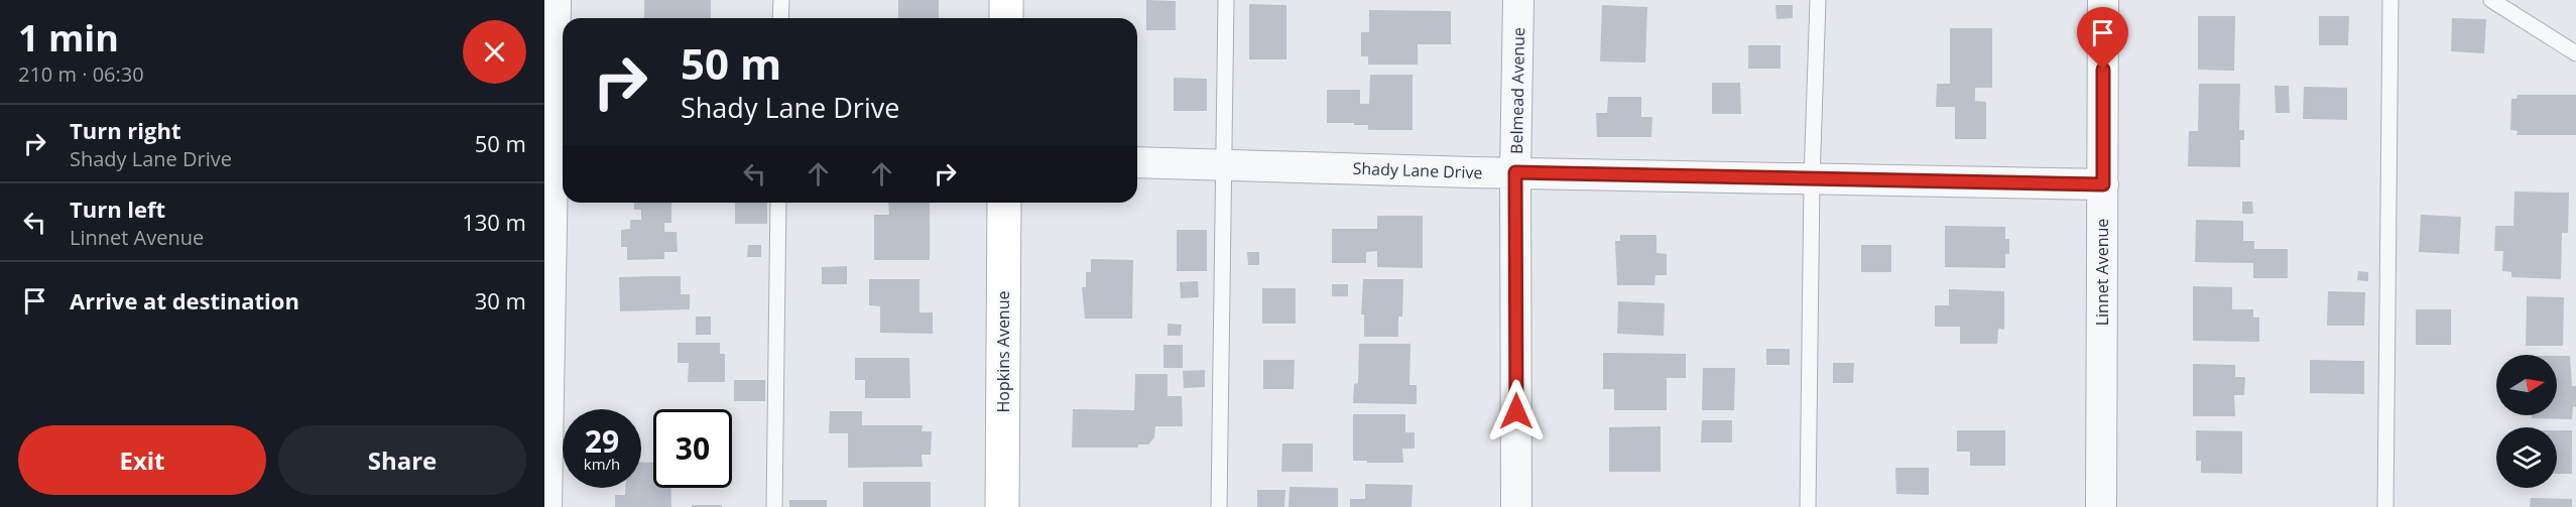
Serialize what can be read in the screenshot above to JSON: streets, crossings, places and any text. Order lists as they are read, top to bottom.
{
  "streets": {
    "street": [
      "Belmead Avenue",
      "Shady Lane Drive",
      "Linnet Avenue",
      "Hopkins Avenue"
    ]
  },
  "crossings": [
    ["Belmead Avenue", "Shady Lane Drive"],
    ["Shady Lane Drive", "Linnet Avenue"]
  ],
  "north": "right",
  "page": {
    "heading": ["1 min", "210 m · 06:30"],
    "turn": ["50 m", "Shady Lane Drive"],
    "list": [
      {
        "name": "Turn right",
        "note": "Shady Lane Drive",
        "value": "50 m"
      },
      {
        "name": "Turn left",
        "note": "Linnet Avenue",
        "value": "130 m"
      },
      {
        "name": "Arrive at destination",
        "value": "30 m"
      }
    ],
    "speed": "29 km/h",
    "limit": "30",
    "buttons": ["Exit", "Share"]
  }
}
